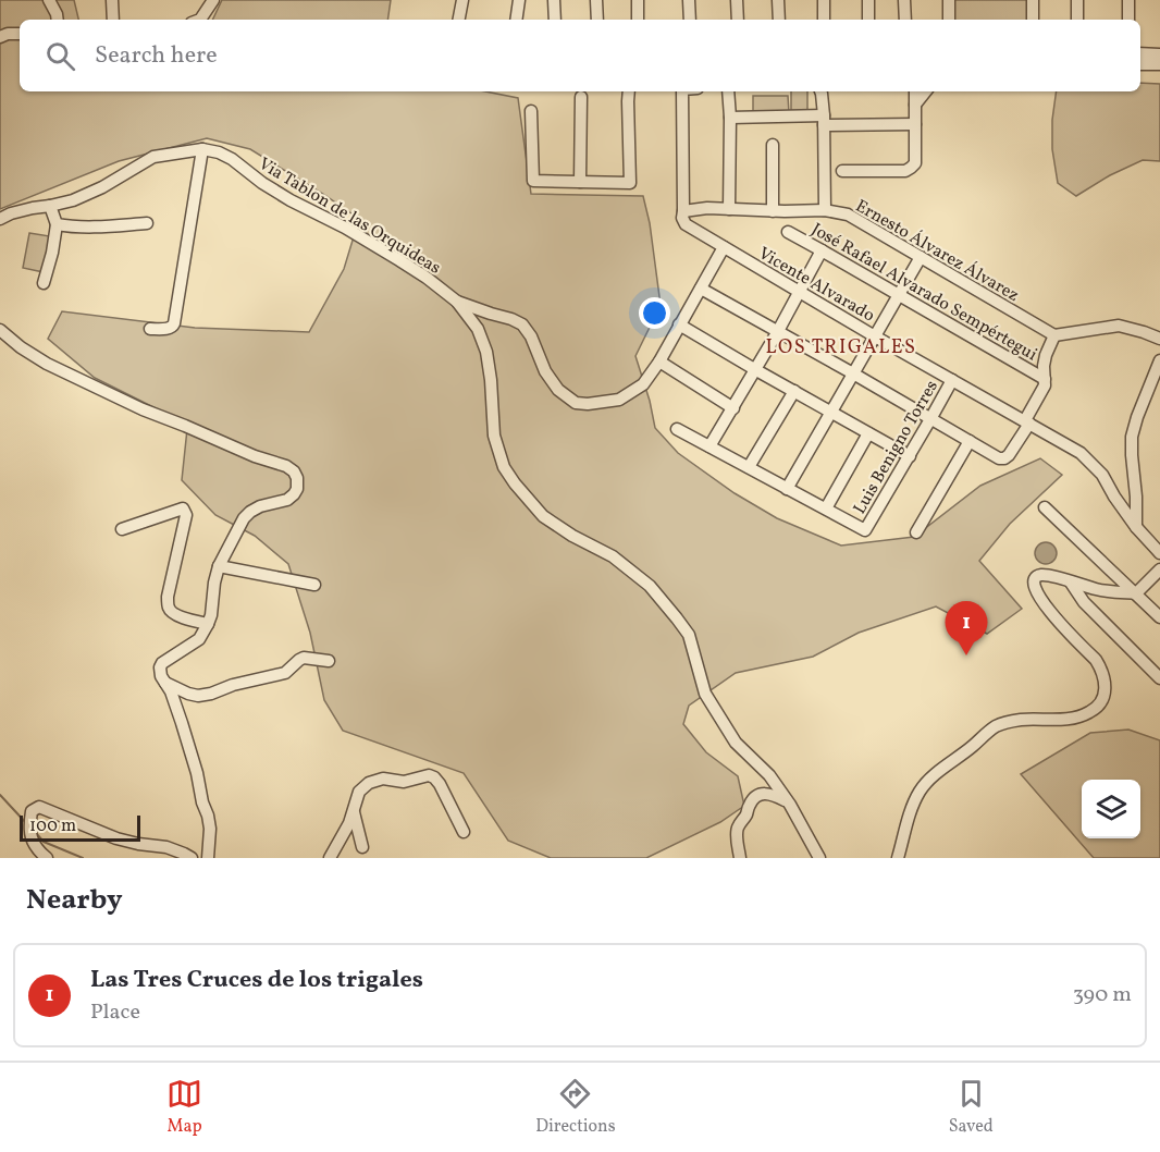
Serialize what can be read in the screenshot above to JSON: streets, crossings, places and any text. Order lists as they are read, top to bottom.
{
  "streets": {
    "street": [
      "Via Tablon de las Orquideas",
      "Ernesto Álvarez Álvarez",
      "Vicente Alvarado",
      "José Rafael Alvarado Sempértegui",
      "Luis Benigno Torres"
    ]
  },
  "crossings": [
    ["Ernesto Álvarez Álvarez", "Vicente Alvarado"],
    ["Vicente Alvarado", "Luis Benigno Torres"]
  ],
  "districts": ["LOS TRIGALES"],
  "scale_bar": "100 m",
  "page": {
    "search": "Search here",
    "pins": "1",
    "scale": "100 m",
    "heading": "Nearby",
    "list": [
      {
        "mark": "1",
        "name": "Las Tres Cruces de los trigales",
        "note": "Place",
        "value": "390 m"
      }
    ],
    "nav": ["Map", "Directions", "Saved"]
  }
}
